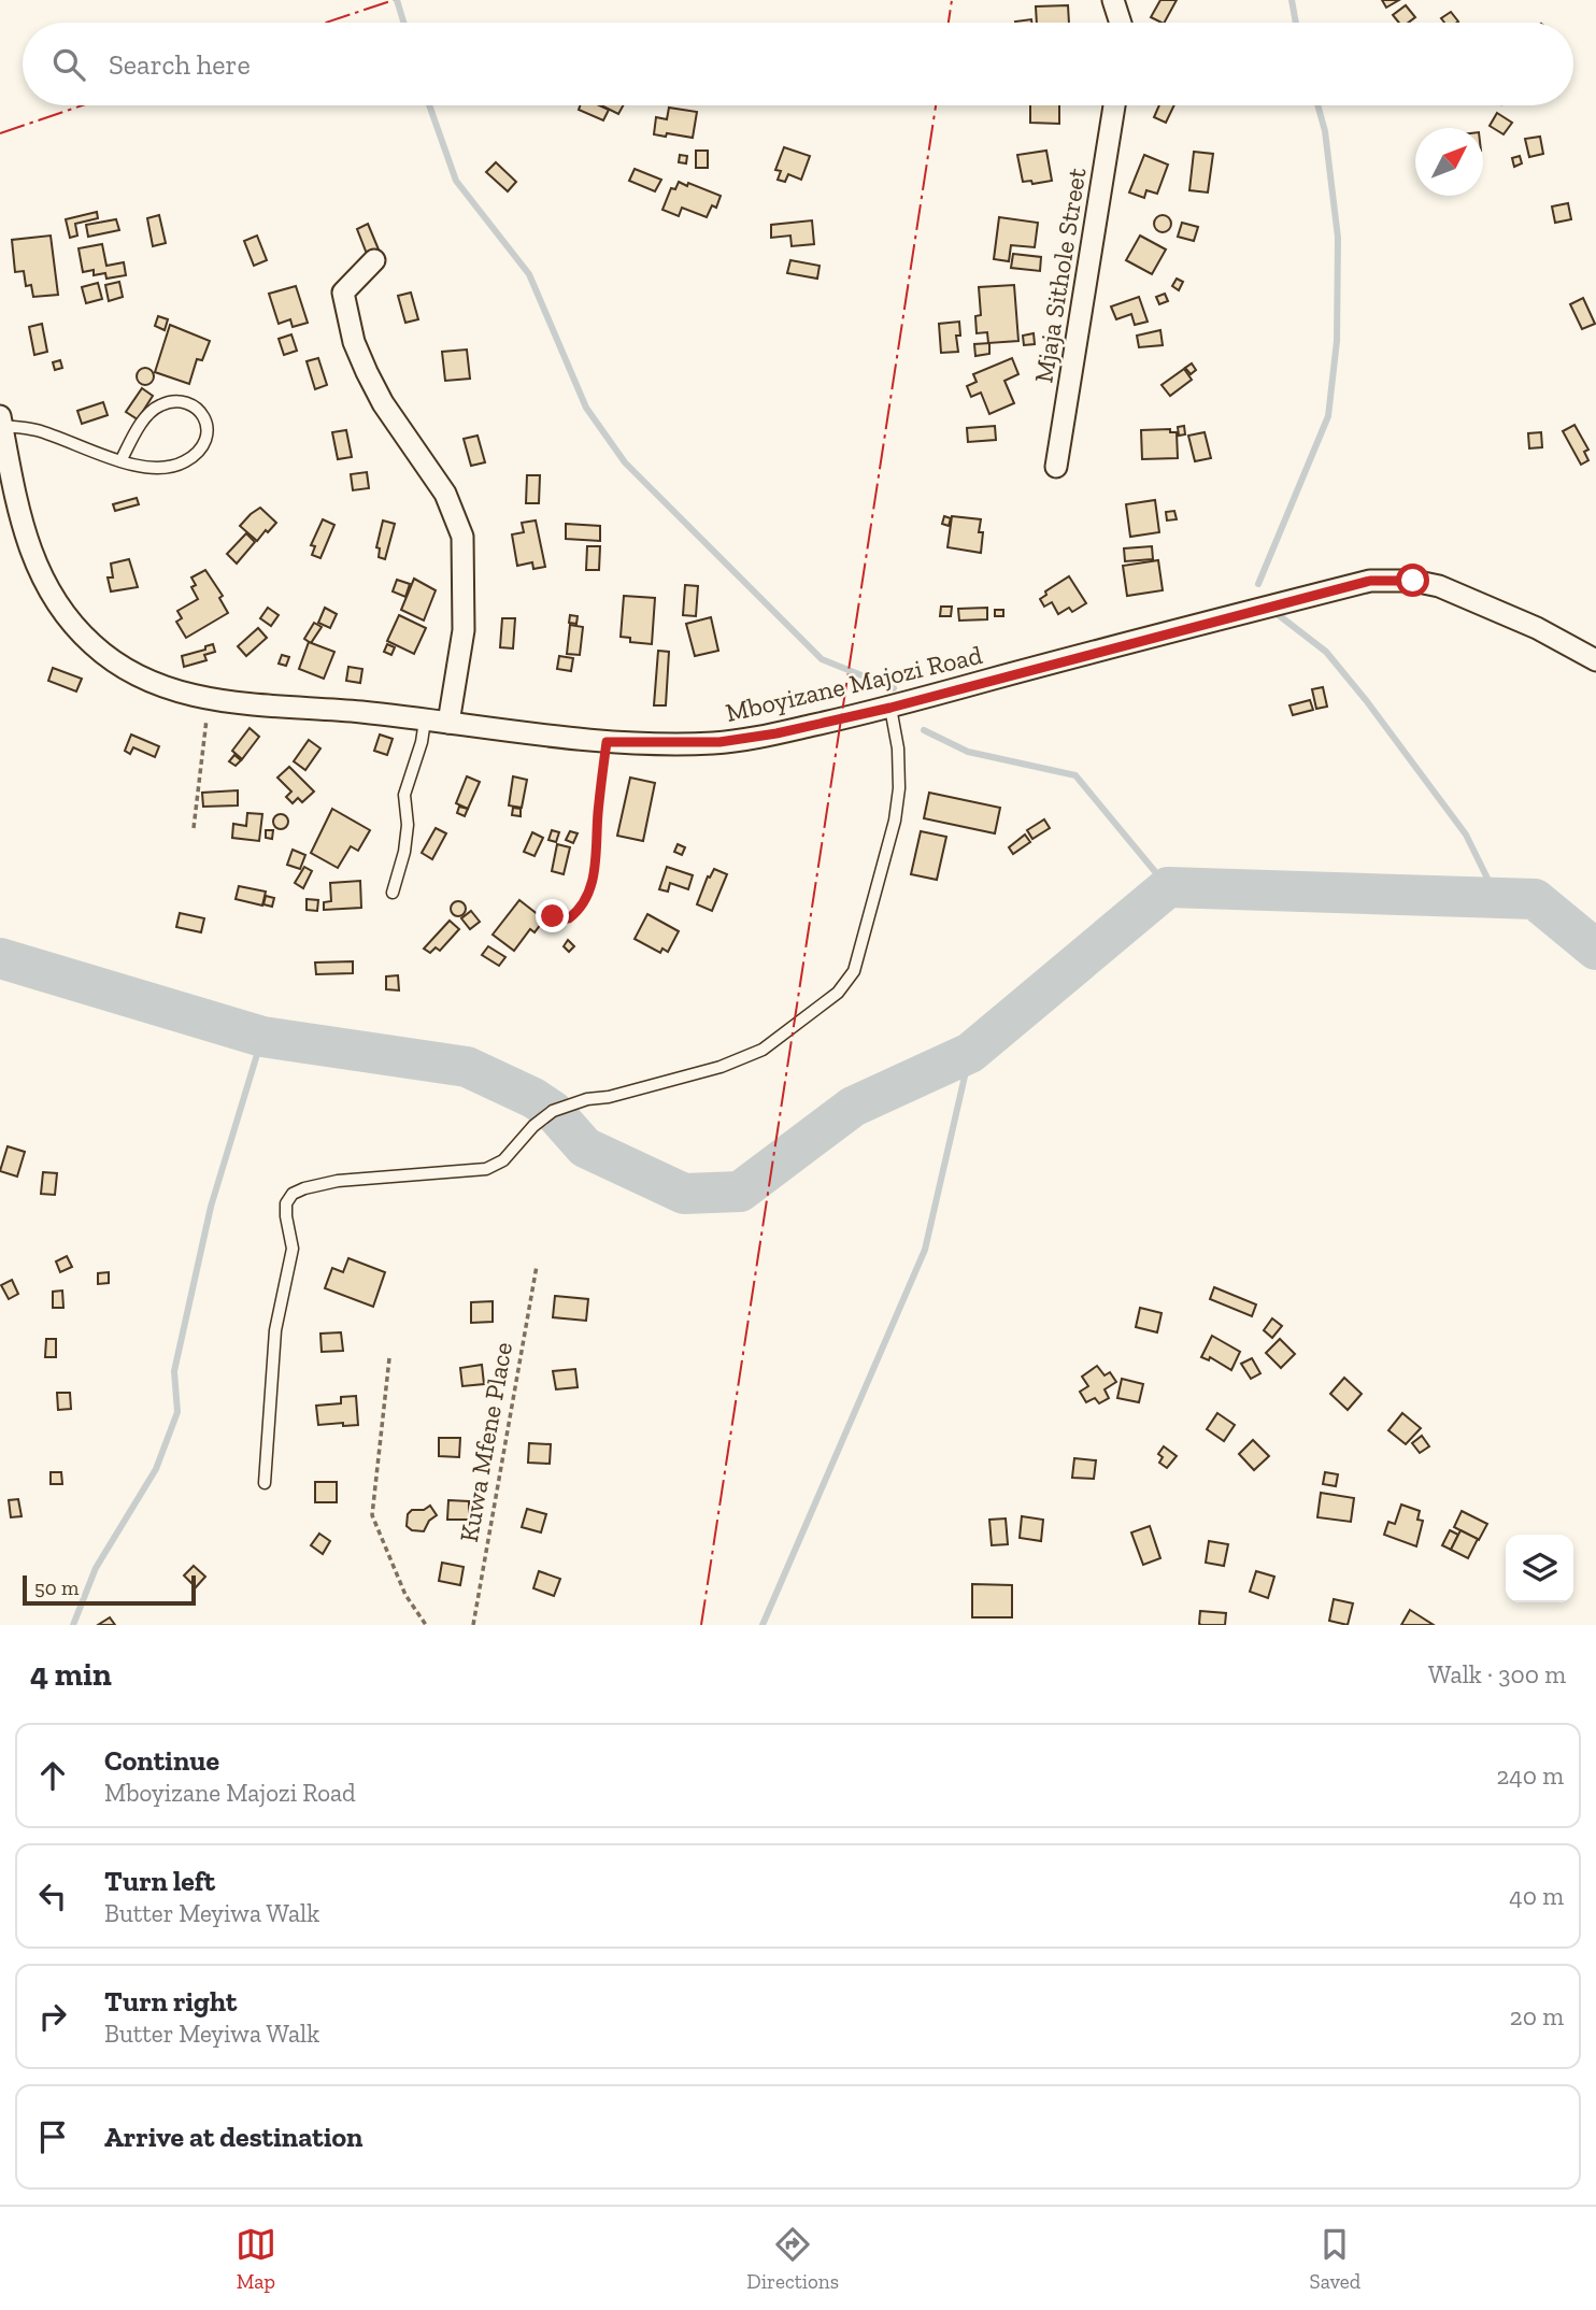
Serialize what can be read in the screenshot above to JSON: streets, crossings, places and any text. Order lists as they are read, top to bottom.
{
  "streets": {
    "street": ["Mjaja Sithole Street", "Mboyizane Majozi Road"],
    "path": ["Kuwa Mfene Place"]
  },
  "scale_bar": "50 m",
  "north": "top right",
  "page": {
    "search": "Search here",
    "scale": "50 m",
    "heading": ["4 min", "Walk · 300 m"],
    "list": [
      ["Continue", "Mboyizane Majozi Road", "240 m"],
      ["Turn left", "Butter Meyiwa Walk", "40 m"],
      ["Turn right", "Butter Meyiwa Walk", "20 m"],
      "Arrive at destination"
    ],
    "nav": ["Map", "Directions", "Saved"]
  }
}
